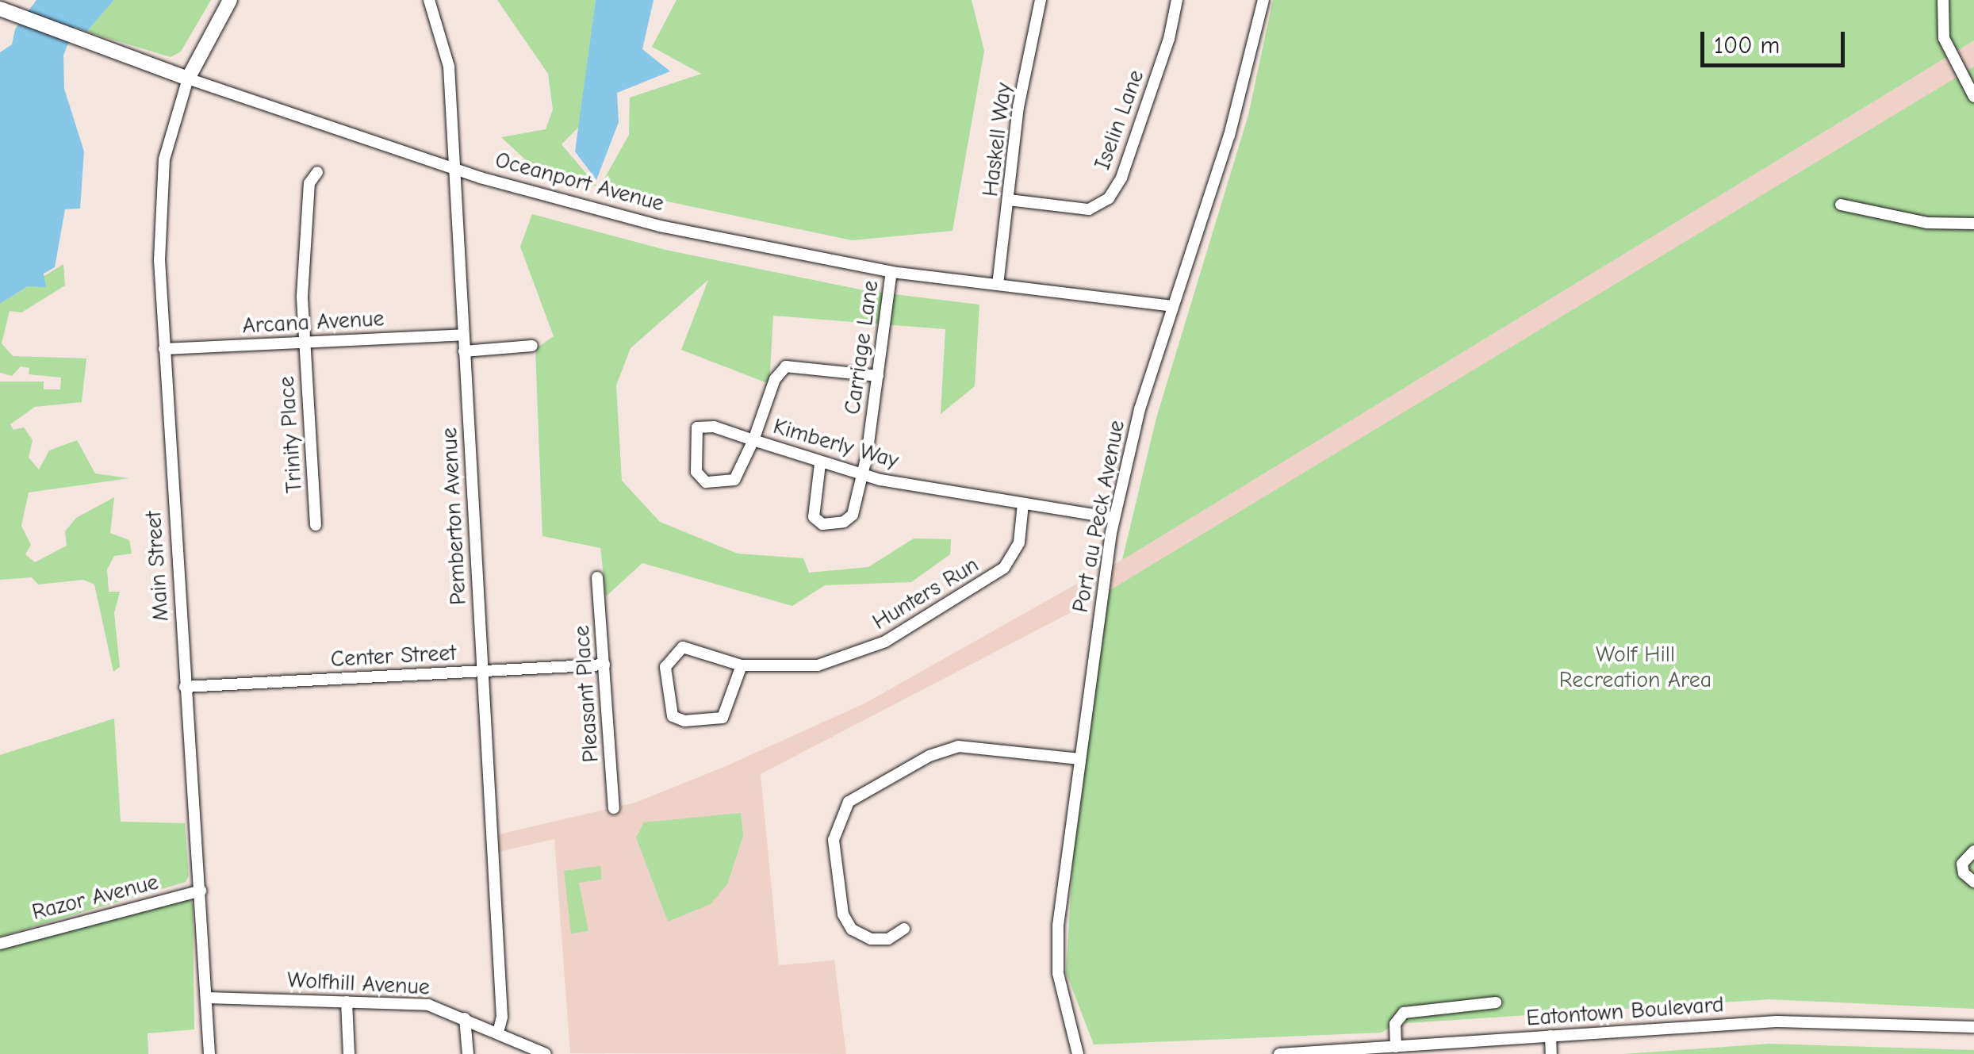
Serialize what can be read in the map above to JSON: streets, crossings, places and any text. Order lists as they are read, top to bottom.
{
  "streets": {
    "main road": ["Oceanport Avenue"],
    "street": [
      "Iselin Lane",
      "Haskell Way",
      "Arcana Avenue",
      "Carriage Lane",
      "Trinity Place",
      "Kimberly Way",
      "Pemberton Avenue",
      "Port au Peck Avenue",
      "Main Street",
      "Hunters Run",
      "Center Street",
      "Pleasant Place",
      "Razor Avenue",
      "Wolfhill Avenue",
      "Eatontown Boulevard"
    ]
  },
  "crossings": [
    ["Iselin Lane", "Haskell Way"],
    ["Haskell Way", "Oceanport Avenue"],
    ["Oceanport Avenue", "Carriage Lane"],
    ["Oceanport Avenue", "Pemberton Avenue"],
    ["Oceanport Avenue", "Port au Peck Avenue"],
    ["Oceanport Avenue", "Main Street"],
    ["Arcana Avenue", "Trinity Place"],
    ["Arcana Avenue", "Pemberton Avenue"],
    ["Arcana Avenue", "Main Street"],
    ["Carriage Lane", "Kimberly Way"],
    ["Kimberly Way", "Port au Peck Avenue"],
    ["Kimberly Way", "Hunters Run"],
    ["Pemberton Avenue", "Center Street"],
    ["Pemberton Avenue", "Wolfhill Avenue"],
    ["Main Street", "Center Street"],
    ["Main Street", "Razor Avenue"],
    ["Main Street", "Wolfhill Avenue"],
    ["Center Street", "Pleasant Place"]
  ],
  "parks": ["Wolf Hill Recreation Area"],
  "scale_bar": "100 m"
}
